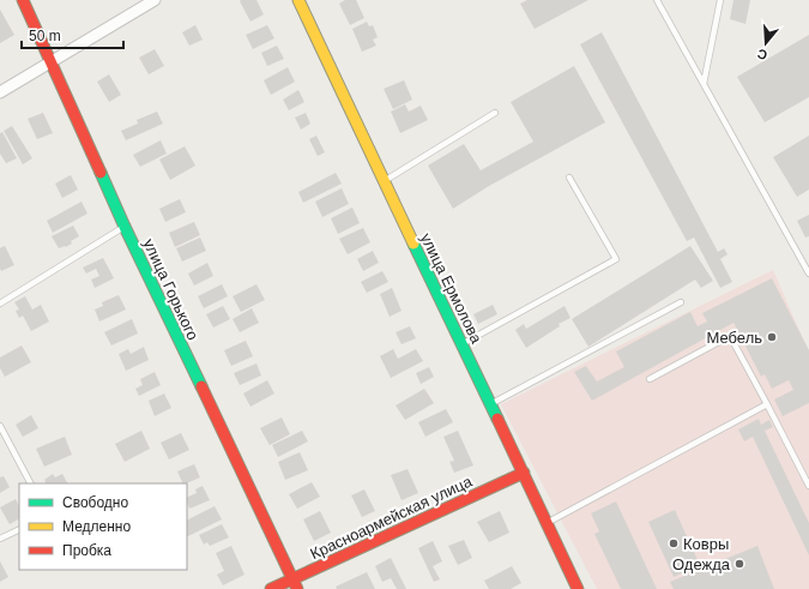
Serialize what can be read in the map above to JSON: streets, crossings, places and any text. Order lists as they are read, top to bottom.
{
  "streets": {
    "street": ["улица Ермолова", "улица Горького", "Красноармейская улица"]
  },
  "crossings": [
    ["улица Ермолова", "Красноармейская улица"],
    ["улица Горького", "Красноармейская улица"]
  ],
  "places": ["Мебель", "Ковры", "Одежда"],
  "legend": ["Свободно", "Медленно", "Пробка"],
  "scale_bar": "50 m",
  "north": "bottom"
}
